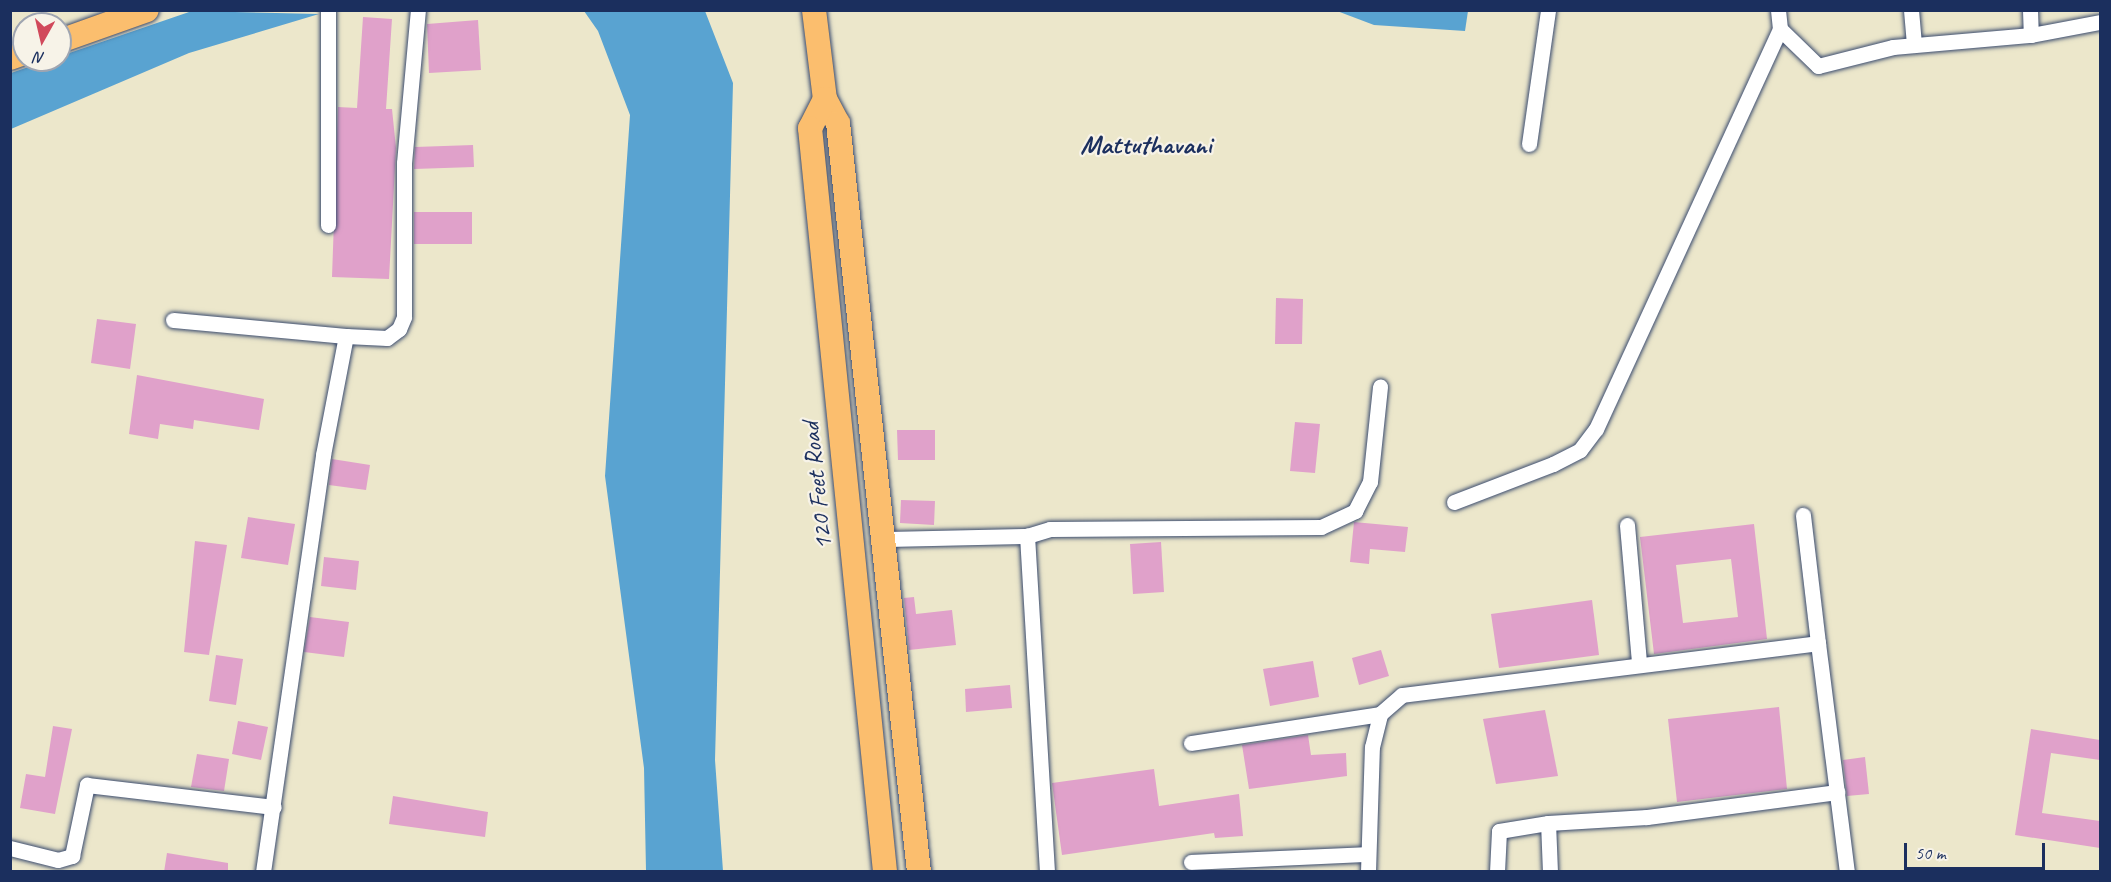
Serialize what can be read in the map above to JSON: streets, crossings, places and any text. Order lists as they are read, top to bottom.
{
  "streets": {
    "main road": ["120 Feet Road"]
  },
  "districts": ["Mattuthavani"],
  "scale_bar": "50 m",
  "north": "bottom"
}
